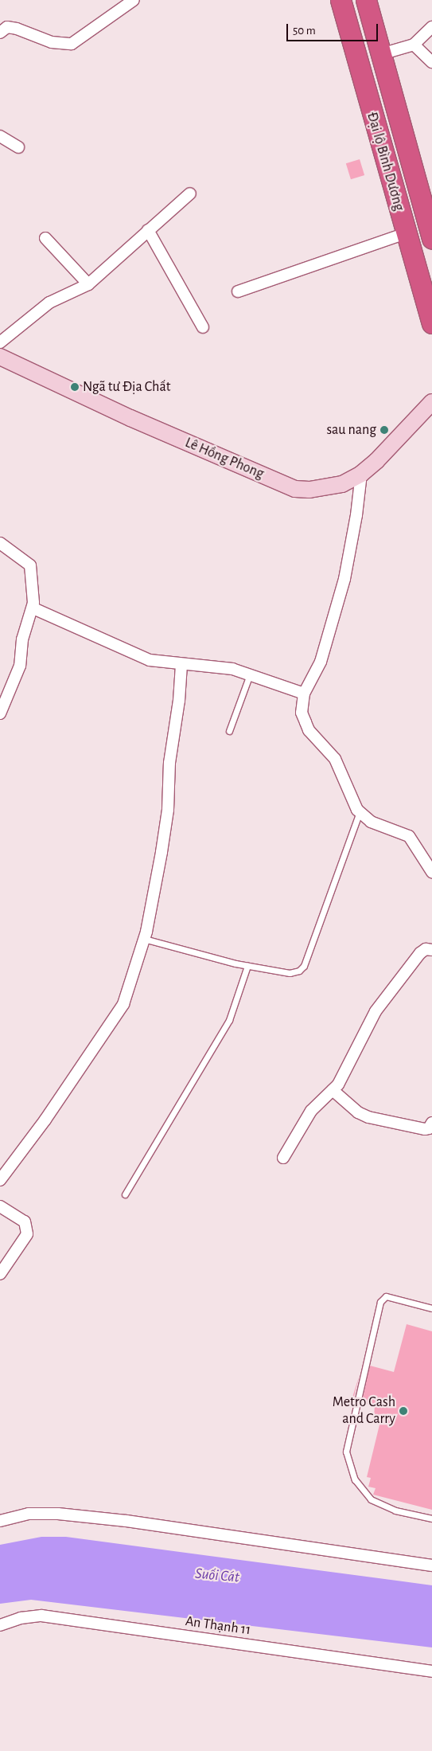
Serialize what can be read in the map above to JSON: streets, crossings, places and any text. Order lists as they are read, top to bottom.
{
  "streets": {
    "highway": ["Đại lộ Bình Dương"],
    "street": ["Lê Hồng Phong", "An Thạnh 11"]
  },
  "water": ["Suối Cát"],
  "places": ["Ngã tư Địa Chất", "sau nang", "Metro Cash and Carry"],
  "scale_bar": "50 m"
}
